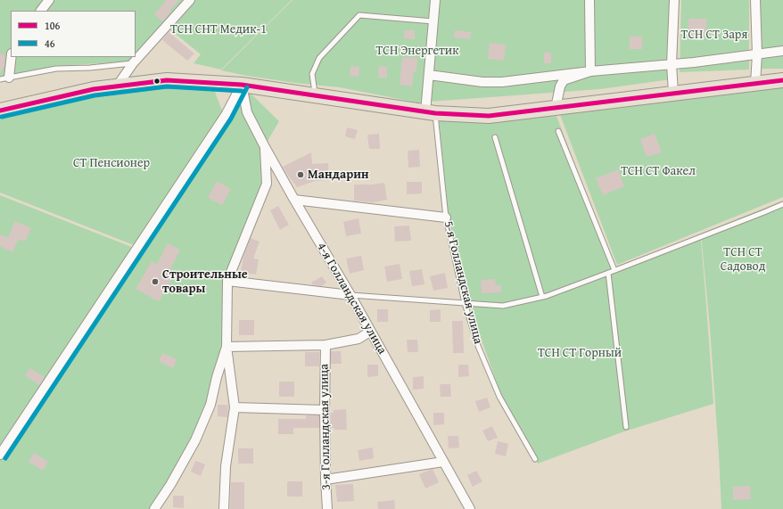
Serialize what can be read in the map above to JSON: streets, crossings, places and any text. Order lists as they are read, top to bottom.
{
  "streets": {
    "street": ["4-я Голландская улица", "3-я Голландская улица"],
    "lane": ["5-я Голландская улица"]
  },
  "parks": [
    "ТСН СНТ Медик-1",
    "ТСН СТ Заря",
    "ТСН Энергетик",
    "СТ Пенсионер",
    "ТСН СТ Факел",
    "ТСН СТ Садовод",
    "ТСН СТ Горный"
  ],
  "places": ["Мандарин", "Строительные товары"],
  "lines": ["transit line 106", "transit line 46"],
  "legend": ["106", "46"]
}
